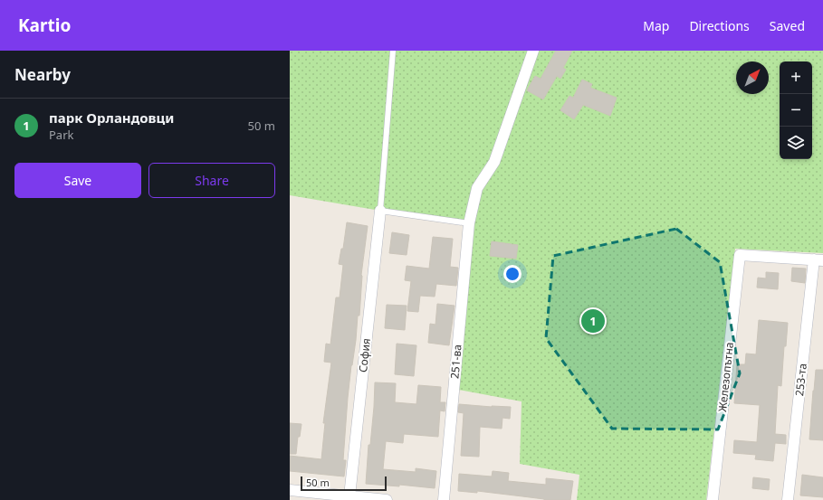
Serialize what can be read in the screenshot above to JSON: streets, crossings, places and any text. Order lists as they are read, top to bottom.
{
  "streets": {
    "street": [
      "София",
      "251-ва",
      "Железопътна",
      "253-та"
    ]
  },
  "crossings": [
    ["Железопътна", "253-та"]
  ],
  "scale_bar": "50 m",
  "north": "top right",
  "page": {
    "header": "Kartio",
    "nav": ["Map", "Directions", "Saved"],
    "heading": "Nearby",
    "map_buttons": ["+", "−"],
    "list": [
      {
        "mark": "1",
        "name": "парк Орландовци",
        "note": "Park",
        "value": "50 m"
      }
    ],
    "buttons": ["Save", "Share"],
    "pins": "1",
    "scale": "50 m"
  }
}
